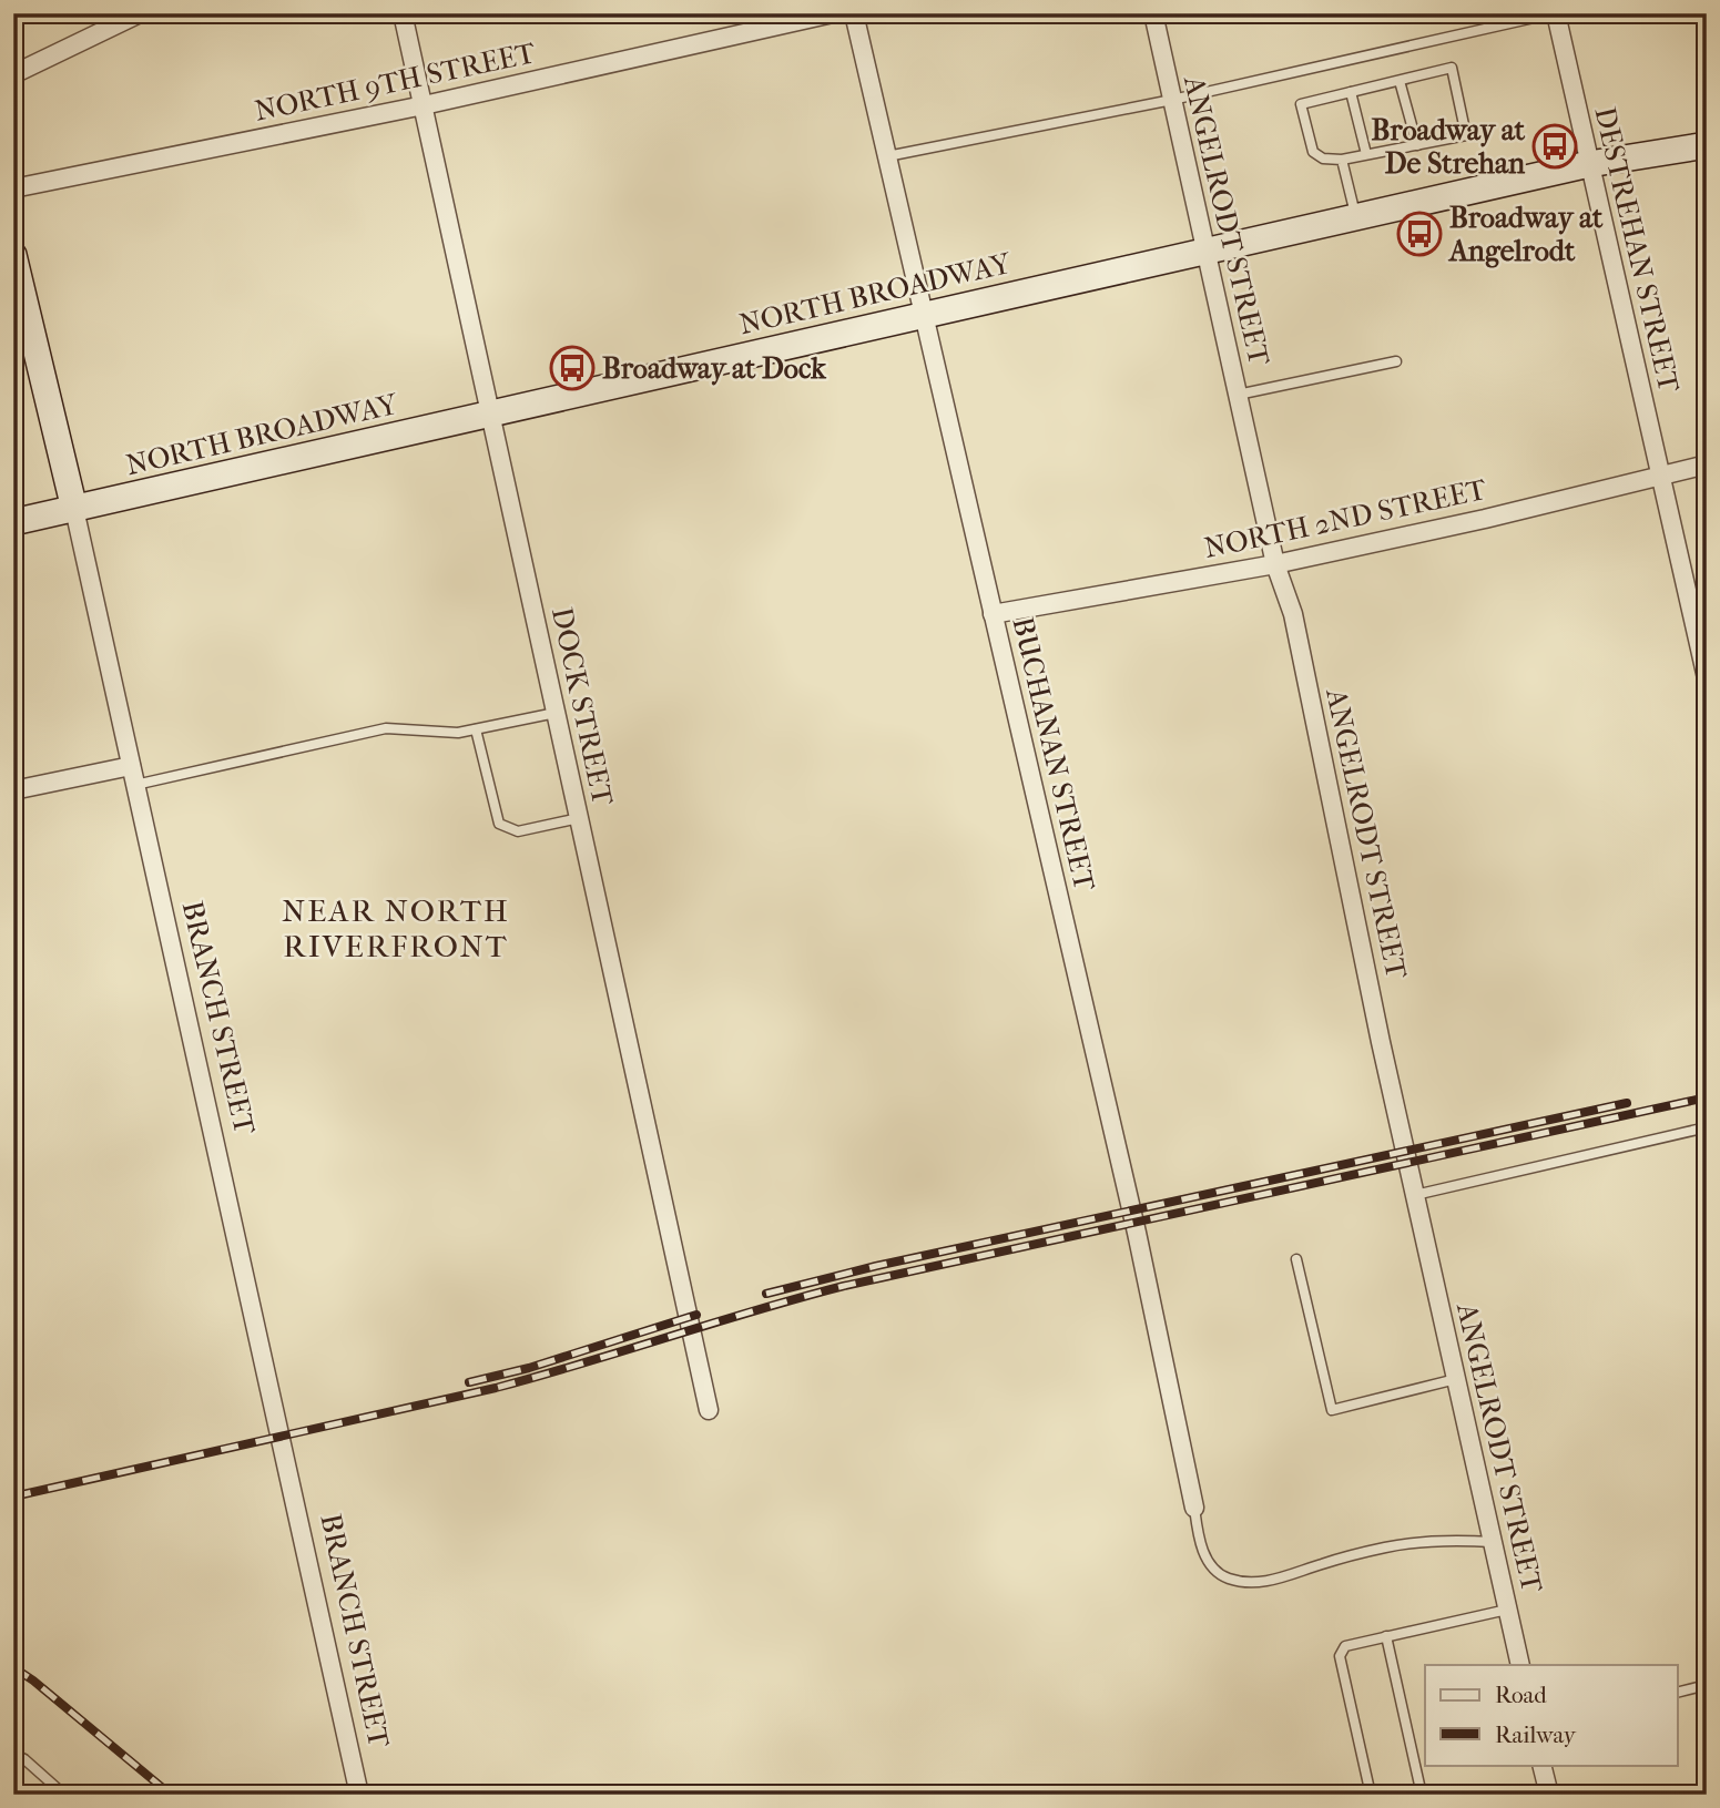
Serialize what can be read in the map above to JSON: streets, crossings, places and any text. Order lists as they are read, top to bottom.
{
  "streets": {
    "main road": ["NORTH BROADWAY", "BRANCH STREET"],
    "street": [
      "NORTH 9TH STREET",
      "ANGELRODT STREET",
      "DESTREHAN STREET",
      "NORTH 2ND STREET",
      "DOCK STREET",
      "BUCHANAN STREET"
    ]
  },
  "crossings": [
    ["NORTH 9TH STREET", "DOCK STREET"],
    ["ANGELRODT STREET", "NORTH BROADWAY"],
    ["ANGELRODT STREET", "NORTH 2ND STREET"],
    ["DESTREHAN STREET", "NORTH BROADWAY"],
    ["DESTREHAN STREET", "NORTH 2ND STREET"],
    ["NORTH BROADWAY", "DOCK STREET"],
    ["NORTH BROADWAY", "BUCHANAN STREET"],
    ["NORTH BROADWAY", "BRANCH STREET"],
    ["NORTH 2ND STREET", "BUCHANAN STREET"]
  ],
  "districts": ["NEAR NORTH RIVERFRONT"],
  "places": {
    "bus stop": ["Broadway at De Strehan", "Broadway at Angelrodt", "Broadway at Dock"]
  },
  "legend": ["Road", "Railway"]
}
